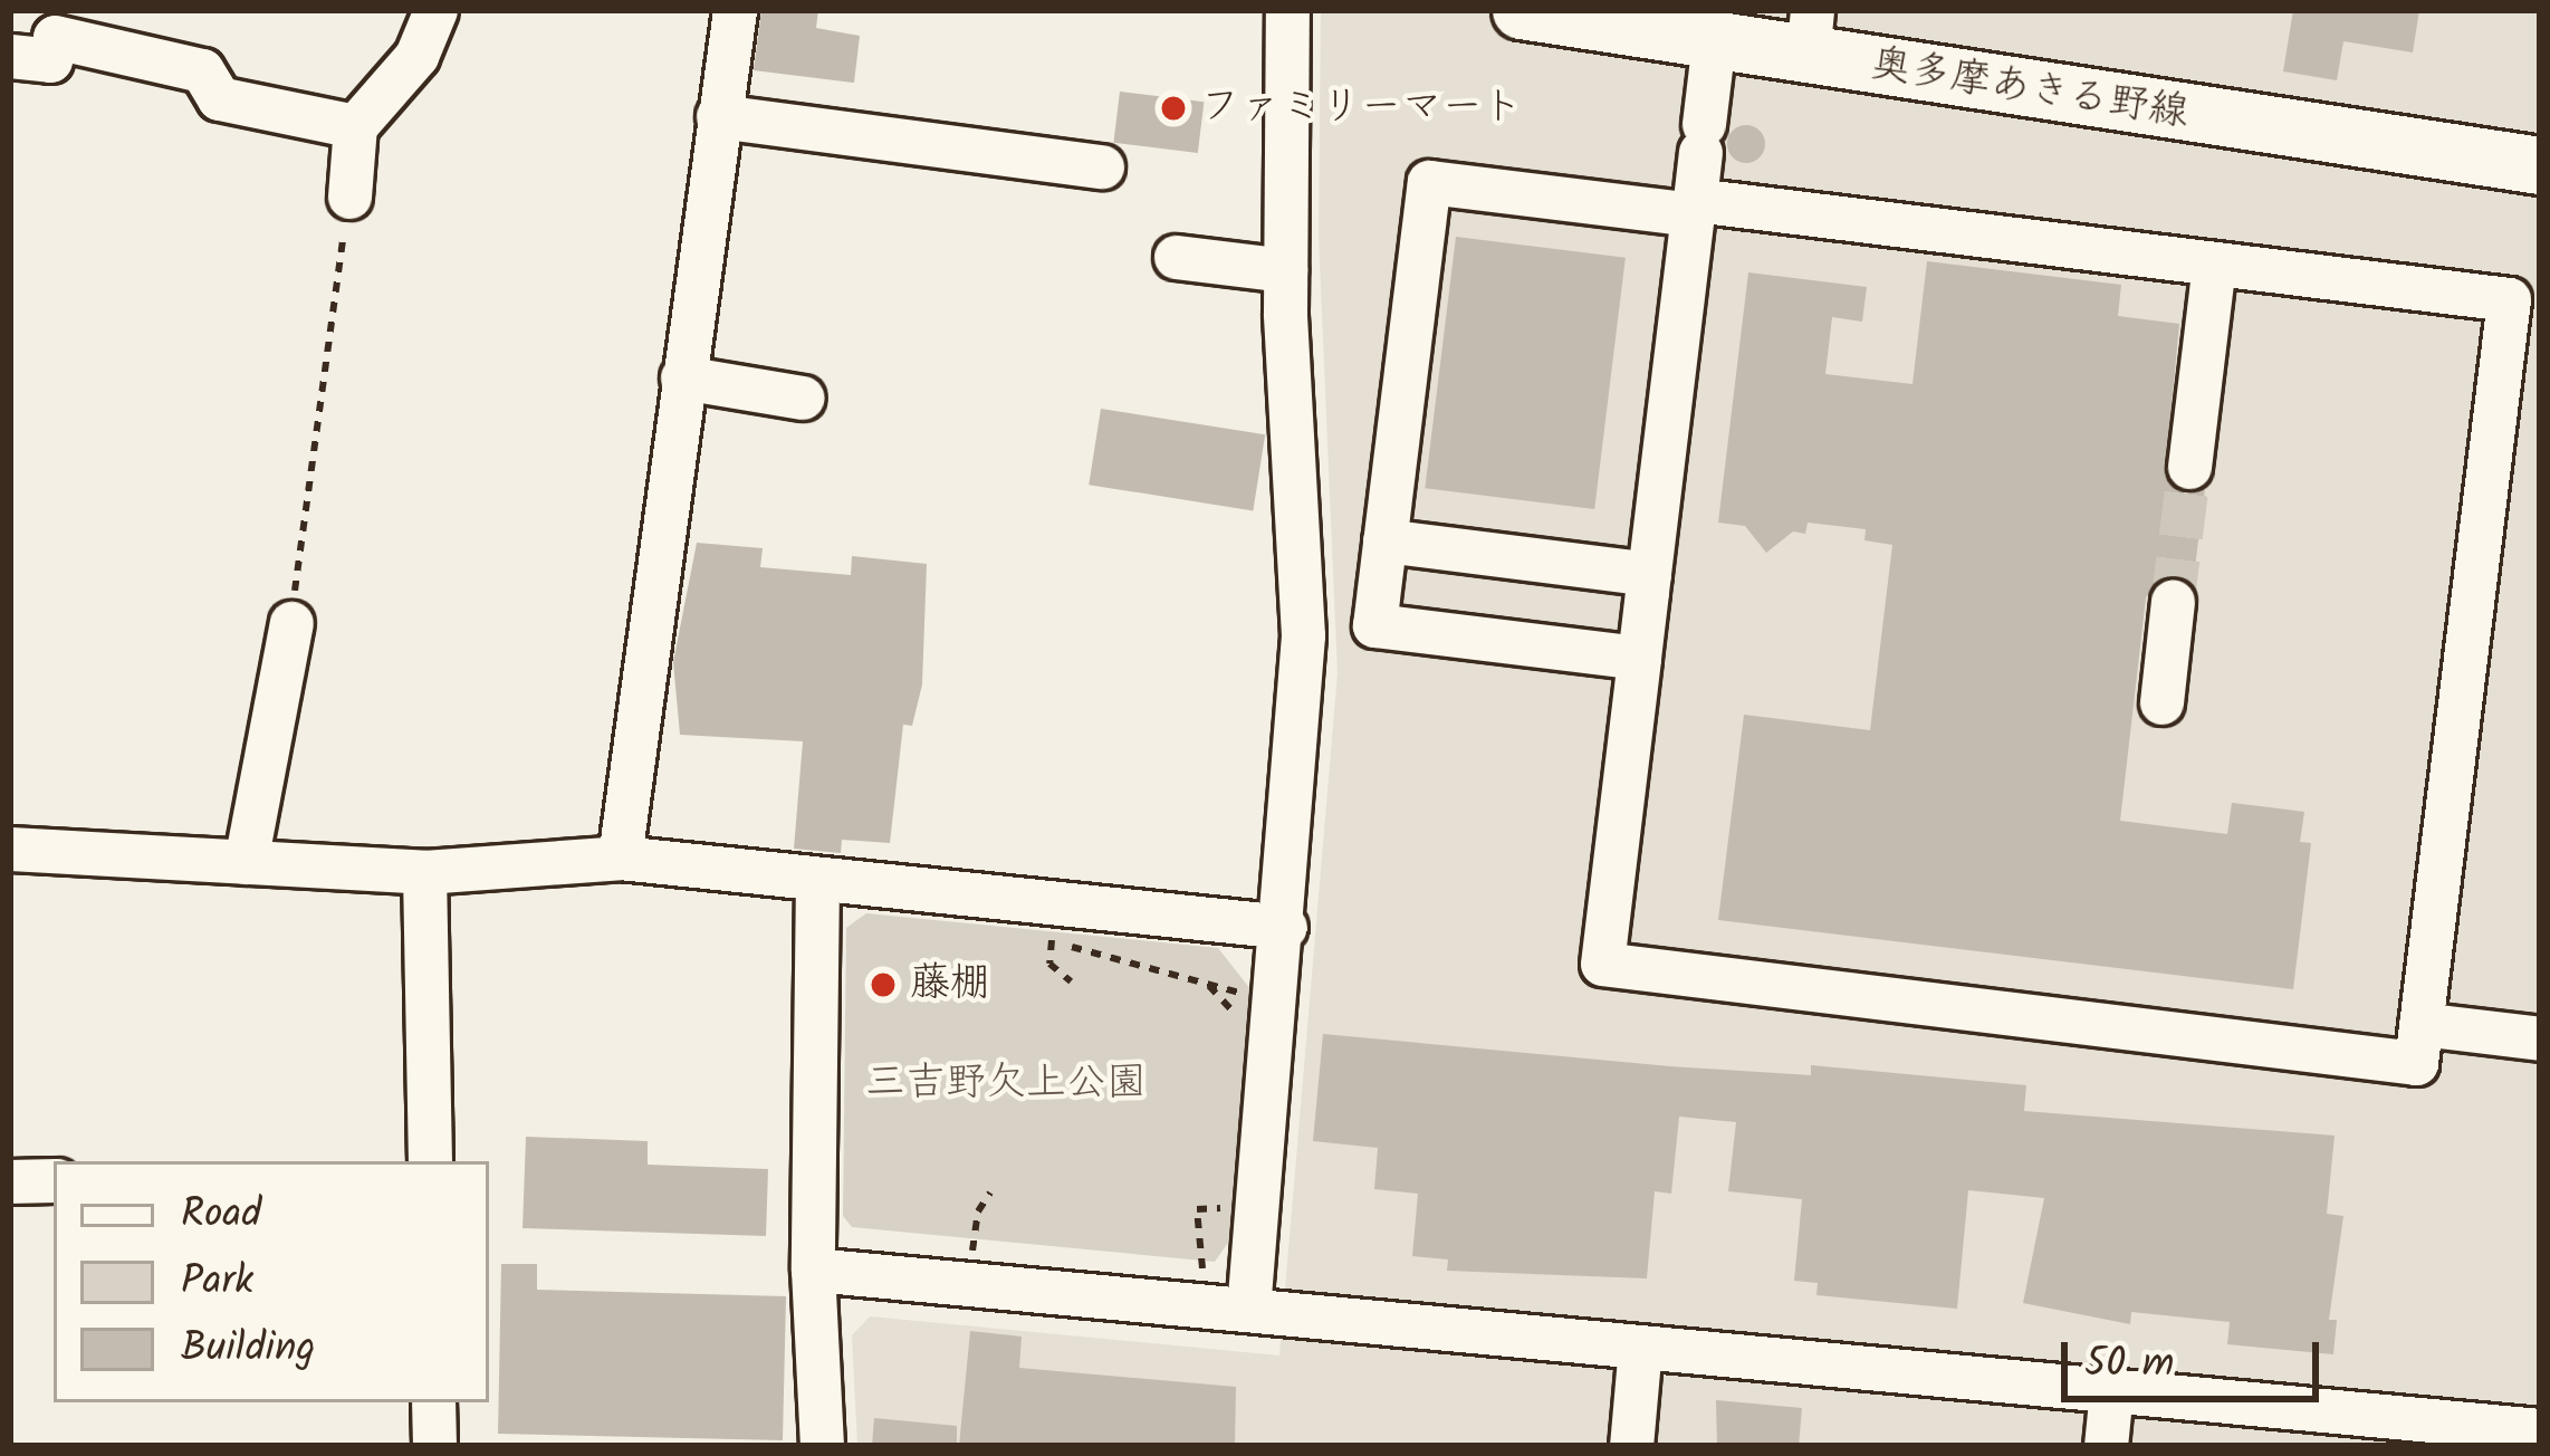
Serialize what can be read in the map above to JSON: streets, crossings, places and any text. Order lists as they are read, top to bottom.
{
  "streets": {
    "main road": ["奥多摩あきる野線"]
  },
  "parks": ["三吉野欠上公園"],
  "places": ["ファミリーマート", "藤棚"],
  "legend": ["Road", "Park", "Building"],
  "scale_bar": "50 m"
}
